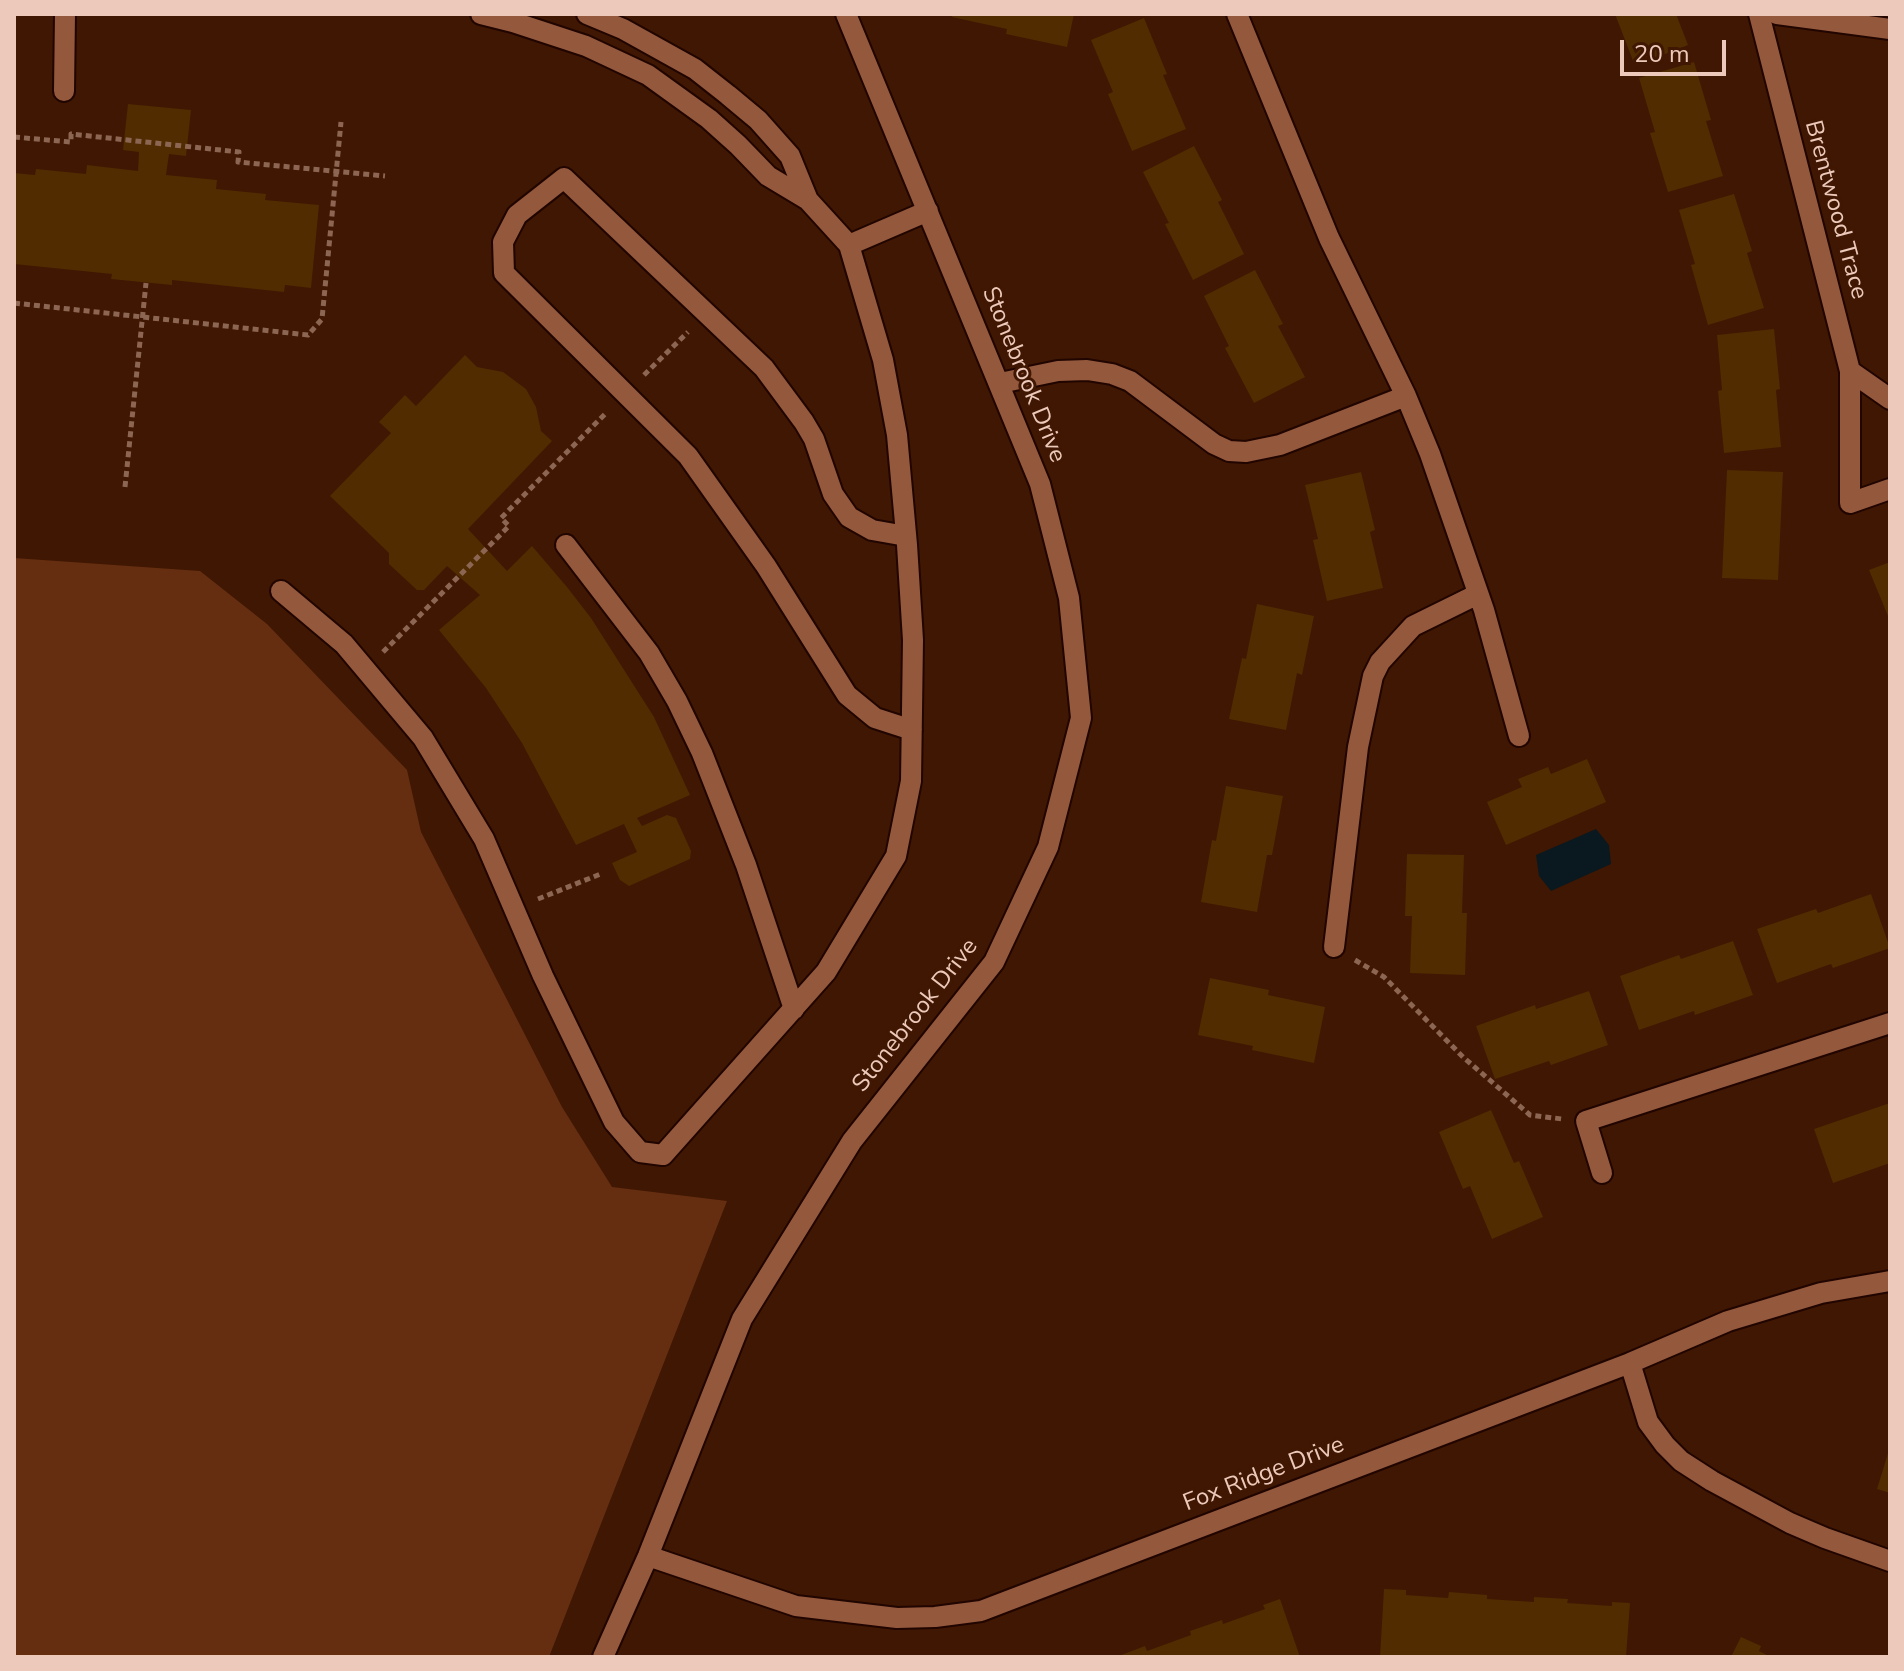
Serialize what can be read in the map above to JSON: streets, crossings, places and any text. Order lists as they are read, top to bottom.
{
  "streets": {
    "street": ["Brentwood Trace", "Stonebrook Drive", "Fox Ridge Drive"]
  },
  "crossings": [
    ["Stonebrook Drive", "Fox Ridge Drive"]
  ],
  "scale_bar": "20 m"
}
